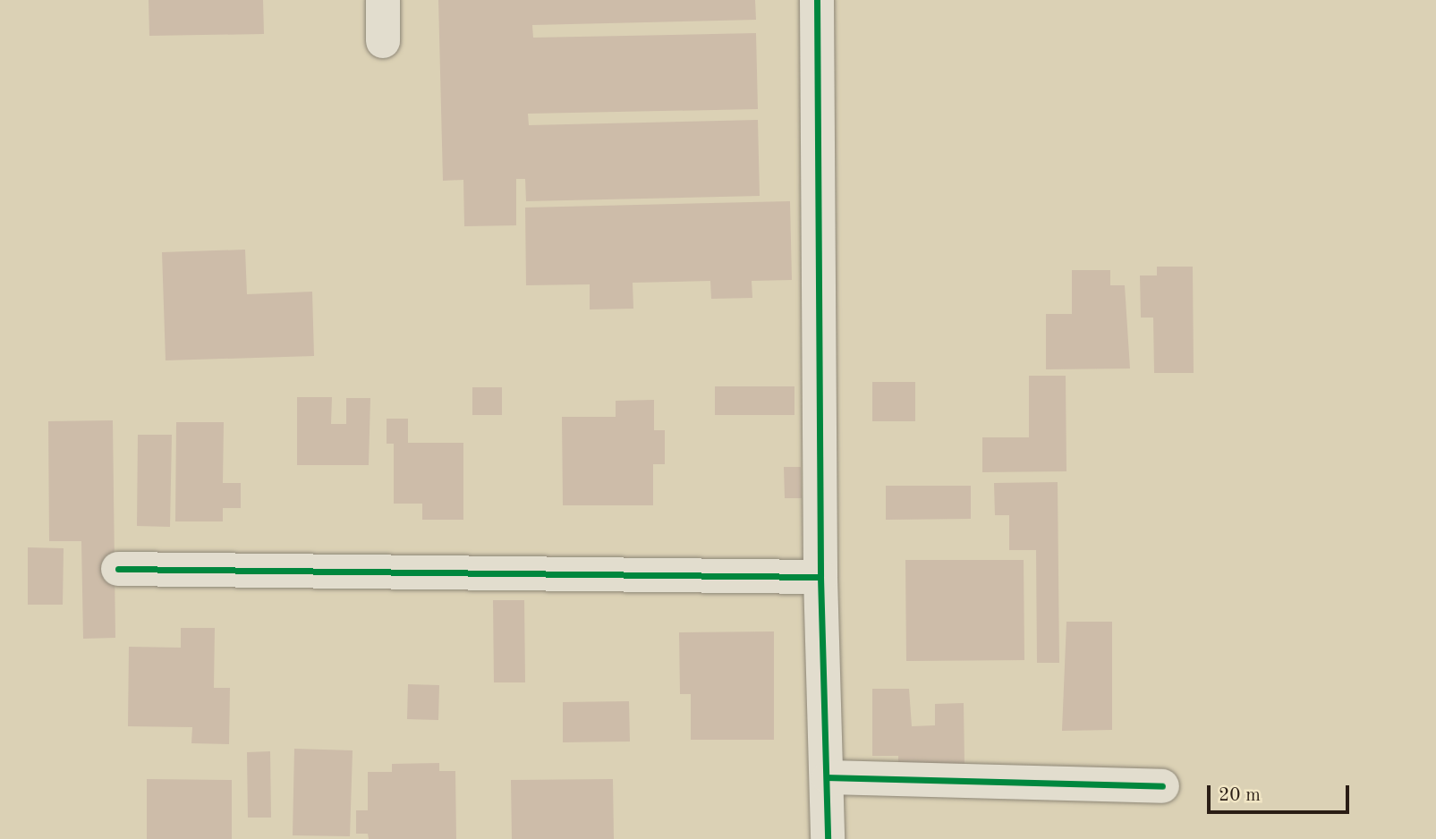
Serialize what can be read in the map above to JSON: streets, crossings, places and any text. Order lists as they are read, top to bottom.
{
  "scale_bar": "20 m"
}
